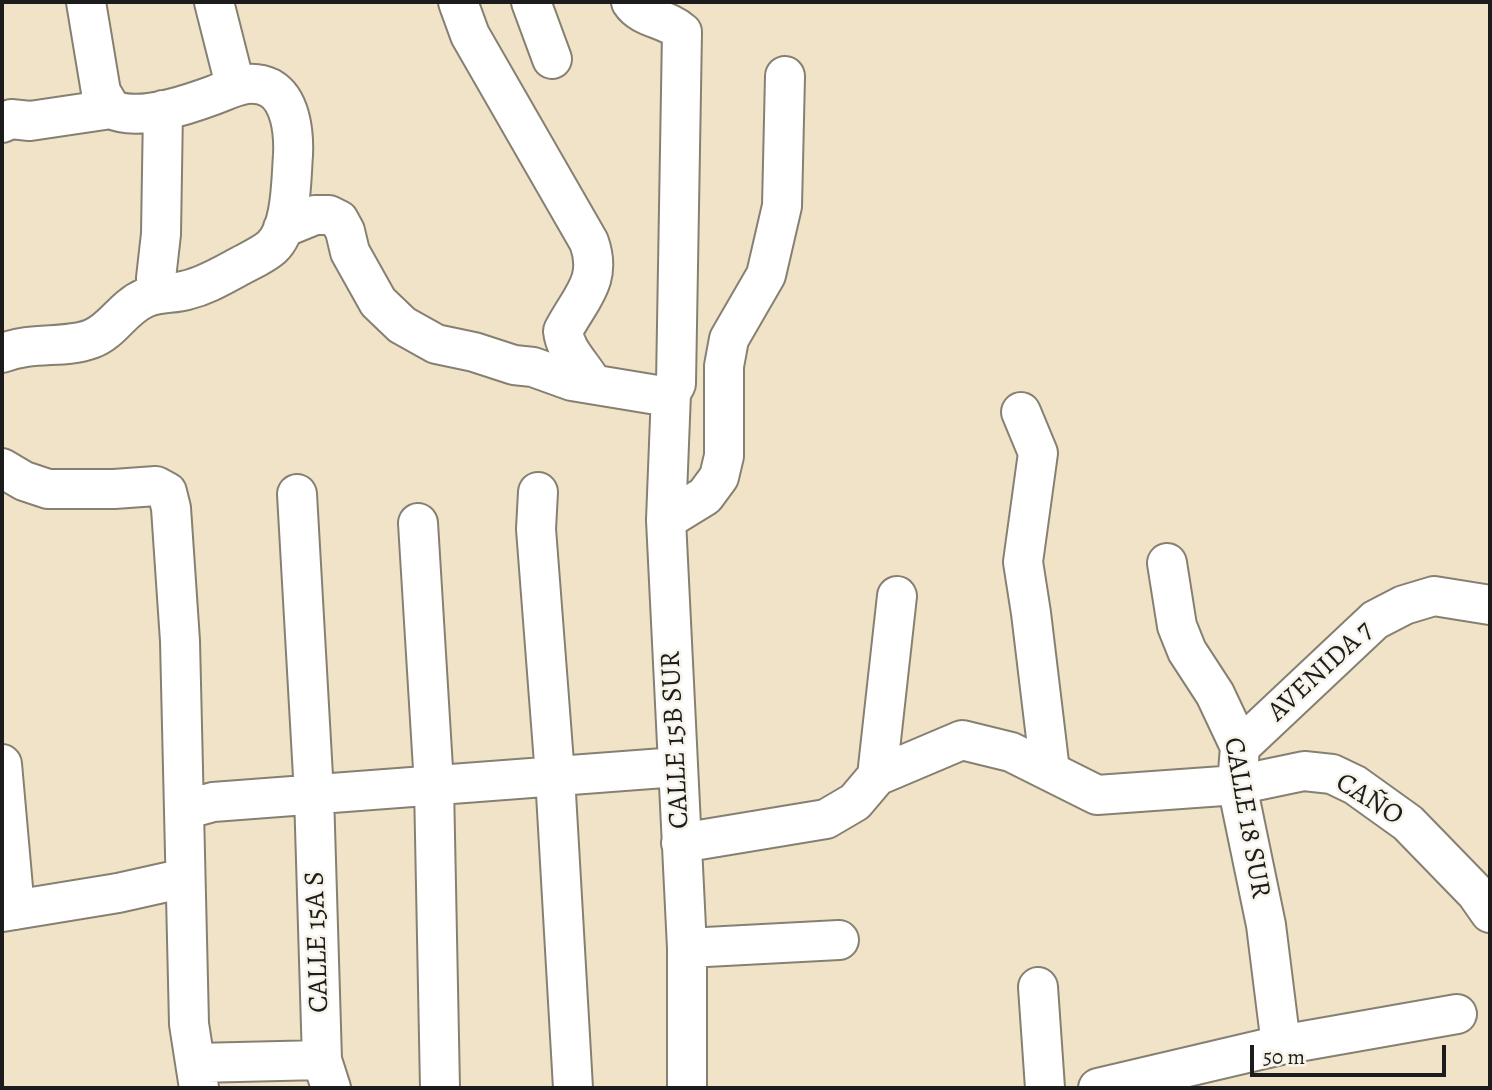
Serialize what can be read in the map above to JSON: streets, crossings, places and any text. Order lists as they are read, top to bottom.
{
  "streets": {
    "street": [
      "AVENIDA 7",
      "CALLE 15B SUR",
      "CAÑO",
      "CALLE 18 SUR",
      "CALLE 15A S"
    ]
  },
  "crossings": [
    ["AVENIDA 7", "CALLE 18 SUR"],
    ["CAÑO", "CALLE 18 SUR"]
  ],
  "scale_bar": "50 m"
}
